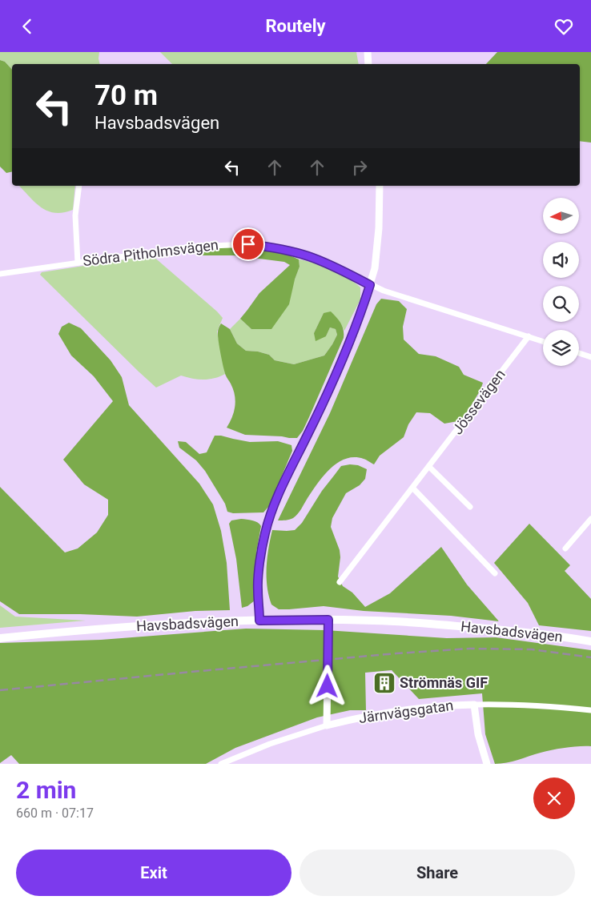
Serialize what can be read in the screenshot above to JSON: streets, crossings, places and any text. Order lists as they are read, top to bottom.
{
  "streets": {
    "main road": ["Havsbadsvägen"],
    "street": ["Södra Pitholmsvägen", "Jössevägen", "Järnvägsgatan"]
  },
  "crossings": [
    ["Södra Pitholmsvägen", "Jössevägen"]
  ],
  "places": {
    "building": ["Strömnäs GIF"]
  },
  "north": "left",
  "page": {
    "header": "Routely",
    "turn": ["70 m", "Havsbadsvägen"],
    "heading": ["2 min", "660 m · 07:17"],
    "buttons": ["Exit", "Share"]
  }
}
